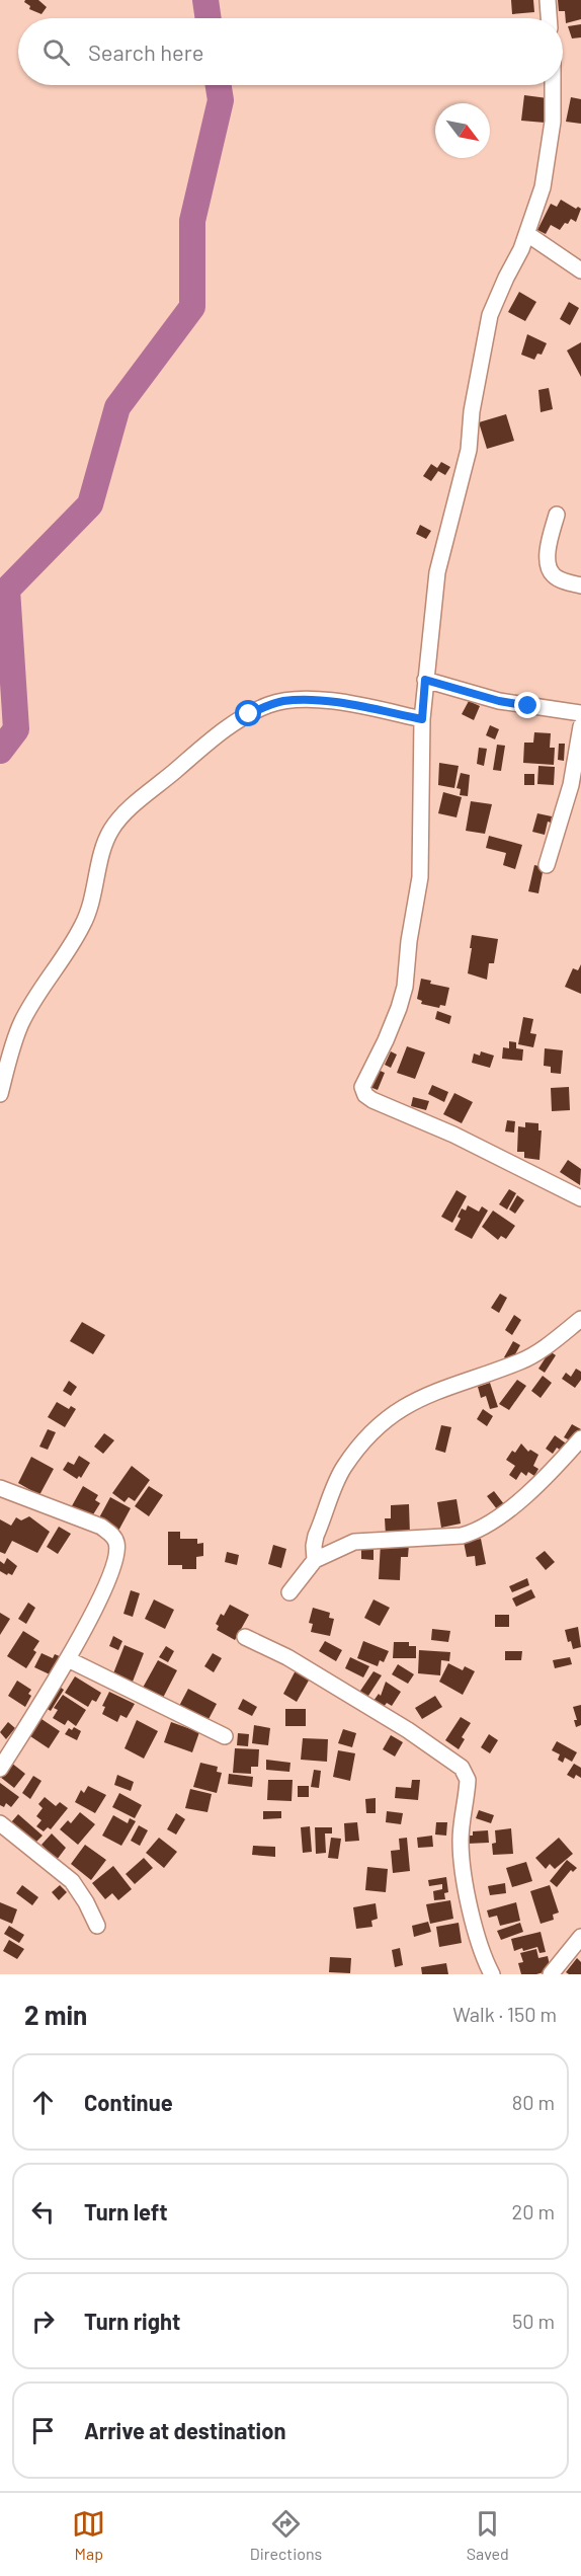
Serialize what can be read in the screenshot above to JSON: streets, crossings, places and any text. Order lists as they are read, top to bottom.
{
  "north": "bottom right",
  "page": {
    "search": "Search here",
    "heading": ["2 min", "Walk · 150 m"],
    "list": [
      ["Continue", "80 m"],
      ["Turn left", "20 m"],
      ["Turn right", "50 m"],
      "Arrive at destination"
    ],
    "nav": ["Map", "Directions", "Saved"]
  }
}
